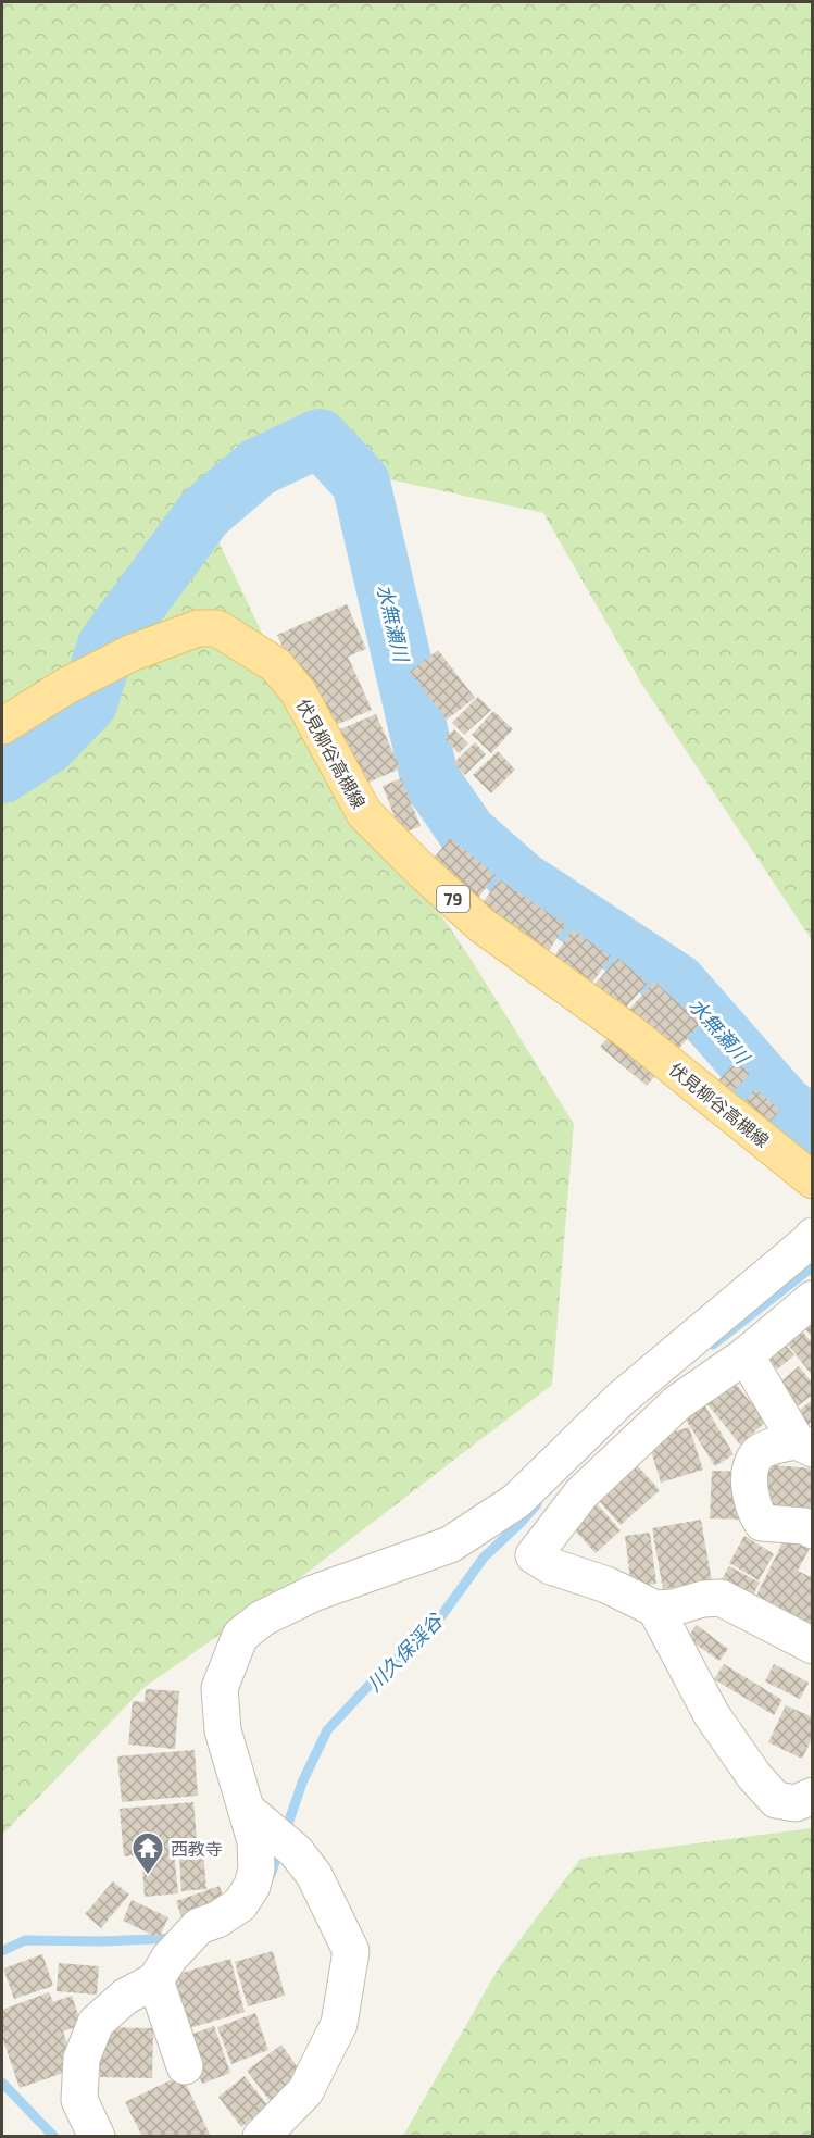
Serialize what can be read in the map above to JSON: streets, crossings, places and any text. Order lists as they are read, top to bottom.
{
  "streets": {
    "main road": ["伏見柳谷高槻線", "79"]
  },
  "water": ["水無瀬川", "川久保渓谷"],
  "places": {
    "temple": ["西教寺"]
  }
}
